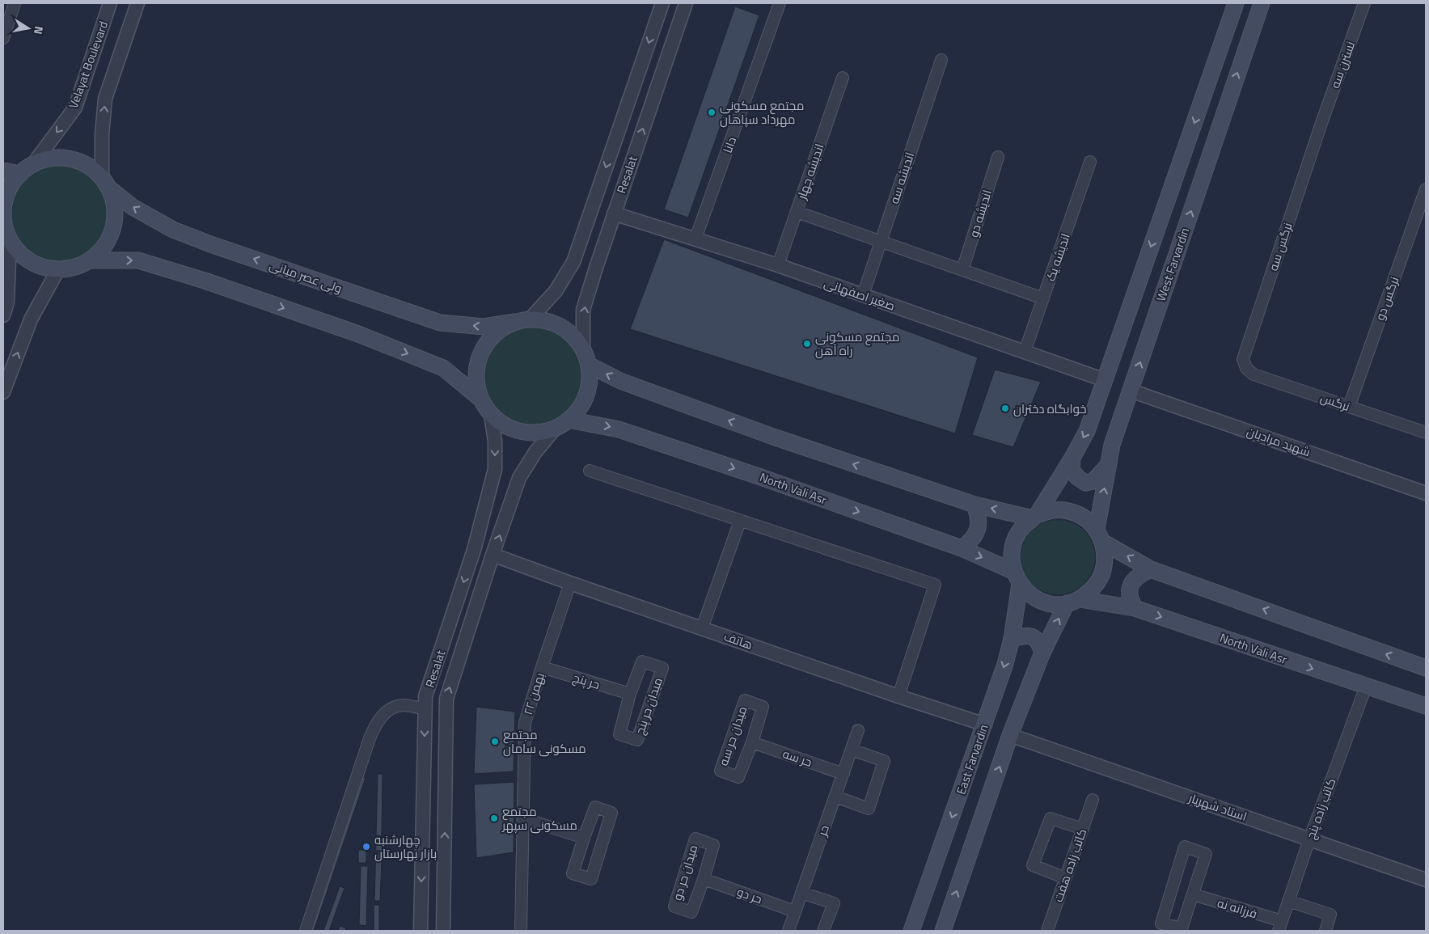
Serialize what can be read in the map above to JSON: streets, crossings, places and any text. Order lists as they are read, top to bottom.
{
  "streets": {
    "main road": [
      "West Farvardin",
      "ولی عصر میانی",
      "North Vali Asr",
      "East Farvardin"
    ],
    "street": [
      "Velayat Boulevard",
      "نسترن سه",
      "دانا",
      "اندیشه چهار",
      "Resalat",
      "اندیشه سه",
      "اندیشه دو",
      "نرگس سه",
      "اندیشه یک",
      "صغیر اصفهانی",
      "نرگس دو",
      "نرگس",
      "شهید مرادیان",
      "هاتف",
      "حر پنج",
      "۲۲ بهمن",
      "میدان حر پنج",
      "میدان حر سه",
      "حر سه",
      "استاد شهریار",
      "کاتب زاده پنج",
      "حر",
      "کاتب زاده هفت",
      "میدان حر دو",
      "حر دو",
      "فرزانه نه"
    ]
  },
  "crossings": [
    ["Velayat Boulevard", "ولی عصر میانی"],
    ["نسترن سه", "نرگس سه"],
    ["دانا", "صغیر اصفهانی"],
    ["اندیشه چهار", "صغیر اصفهانی"],
    ["Resalat", "ولی عصر میانی"],
    ["Resalat", "صغیر اصفهانی"],
    ["Resalat", "North Vali Asr"],
    ["Resalat", "هاتف"],
    ["اندیشه سه", "صغیر اصفهانی"],
    ["نرگس سه", "نرگس"],
    ["اندیشه یک", "صغیر اصفهانی"],
    ["West Farvardin", "شهید مرادیان"],
    ["West Farvardin", "North Vali Asr"],
    ["West Farvardin", "East Farvardin"],
    ["ولی عصر میانی", "North Vali Asr"],
    ["نرگس دو", "نرگس"],
    ["North Vali Asr", "East Farvardin"],
    ["North Vali Asr", "کاتب زاده پنج"],
    ["هاتف", "۲۲ بهمن"],
    ["هاتف", "East Farvardin"],
    ["حر پنج", "۲۲ بهمن"],
    ["حر پنج", "میدان حر پنج"],
    ["میدان حر سه", "حر سه"],
    ["حر سه", "حر"],
    ["استاد شهریار", "کاتب زاده پنج"],
    ["کاتب زاده پنج", "فرزانه نه"],
    ["حر", "حر دو"],
    ["میدان حر دو", "حر دو"]
  ],
  "places": [
    "مجتمع مسکونی مهرداد سپاهان",
    "مجتمع مسکونی راه آهن",
    "خوابگاه دختران",
    "مجتمع مسکونی سامان",
    "مجتمع مسکونی سپهر",
    "چهارشنبه بازار بهارستان"
  ],
  "north": "right"
}
